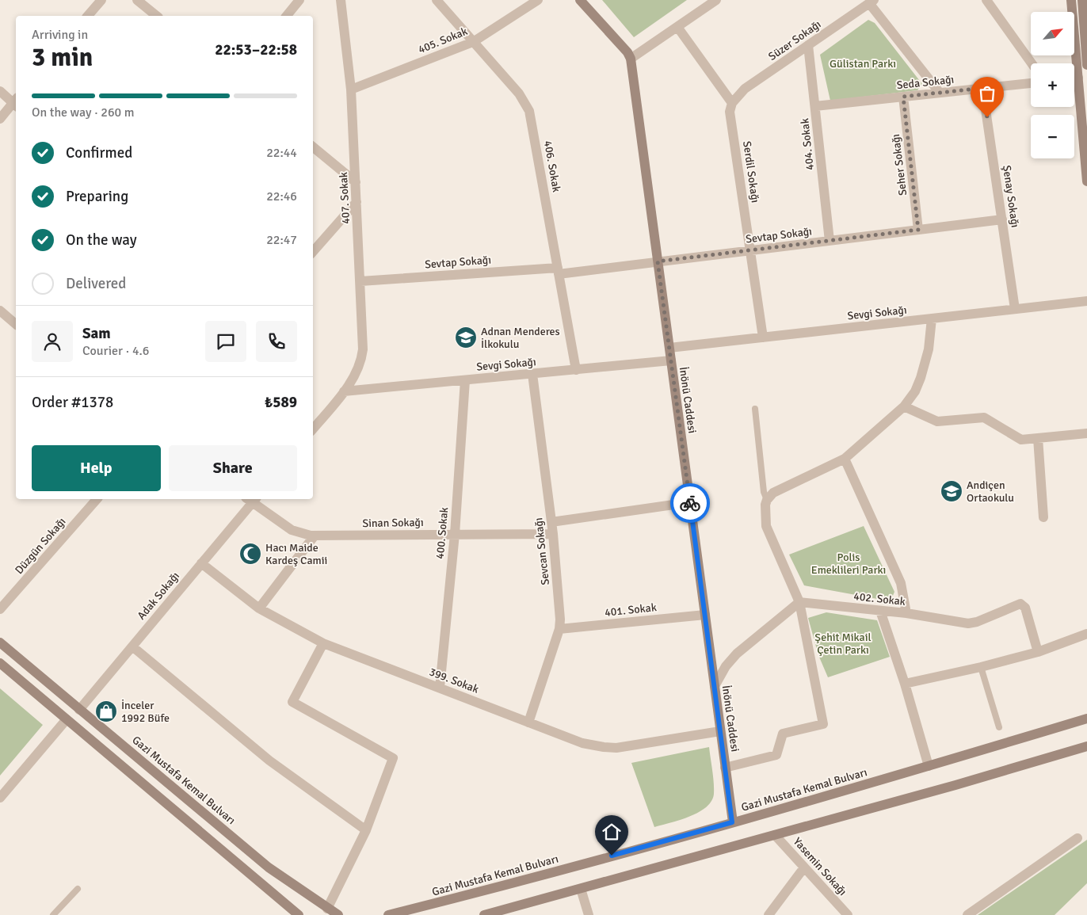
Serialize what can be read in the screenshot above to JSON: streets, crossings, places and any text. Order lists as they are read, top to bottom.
{
  "streets": {
    "main road": ["İnönü Caddesi", "Gazi Mustafa Kemal Bulvarı"],
    "street": [
      "405. Sokak",
      "Süzer Sokağı",
      "Seda Sokağı",
      "404. Sokak",
      "Seher Sokağı",
      "406. Sokak",
      "Serdil Sokağı",
      "Şenay Sokağı",
      "407. Sokak",
      "Sevtap Sokağı",
      "Sevgi Sokağı",
      "Sinan Sokağı",
      "400. Sokak",
      "Düzgün Sokağı",
      "Sevcan Sokağı",
      "Adak Sokağı",
      "402. Sokak",
      "401. Sokak",
      "399. Sokak",
      "Yasemin Sokağı"
    ]
  },
  "crossings": [
    ["405. Sokak", "406. Sokak"],
    ["405. Sokak", "407. Sokak"],
    ["Süzer Sokağı", "404. Sokak"],
    ["Süzer Sokağı", "Serdil Sokağı"],
    ["Seda Sokağı", "404. Sokak"],
    ["Seda Sokağı", "Seher Sokağı"],
    ["Seda Sokağı", "Şenay Sokağı"],
    ["404. Sokak", "Sevtap Sokağı"],
    ["Seher Sokağı", "Sevtap Sokağı"],
    ["406. Sokak", "Sevtap Sokağı"],
    ["406. Sokak", "Sevgi Sokağı"],
    ["Serdil Sokağı", "Sevtap Sokağı"],
    ["Serdil Sokağı", "Sevgi Sokağı"],
    ["Şenay Sokağı", "Sevtap Sokağı"],
    ["Şenay Sokağı", "Sevgi Sokağı"],
    ["407. Sokak", "Sevtap Sokağı"],
    ["407. Sokak", "Sevgi Sokağı"],
    ["Sevtap Sokağı", "İnönü Caddesi"],
    ["Sevgi Sokağı", "İnönü Caddesi"],
    ["Sevgi Sokağı", "400. Sokak"],
    ["Sevgi Sokağı", "Sevcan Sokağı"],
    ["İnönü Caddesi", "401. Sokak"],
    ["İnönü Caddesi", "399. Sokak"],
    ["İnönü Caddesi", "Gazi Mustafa Kemal Bulvarı"],
    ["Sinan Sokağı", "400. Sokak"],
    ["Sinan Sokağı", "Sevcan Sokağı"],
    ["Sinan Sokağı", "Adak Sokağı"],
    ["400. Sokak", "399. Sokak"],
    ["Sevcan Sokağı", "401. Sokak"],
    ["Sevcan Sokağı", "399. Sokak"],
    ["Adak Sokağı", "399. Sokak"],
    ["Adak Sokağı", "Gazi Mustafa Kemal Bulvarı"]
  ],
  "parks": ["Gülistan Parkı", "Polis Emeklileri Parkı", "Şehit Mikail Çetin Parkı"],
  "places": {
    "school or university": ["Adnan Menderes İlkokulu", "Andiçen Ortaokulu"],
    "mosque": ["Hacı Maide Kardeş Camii"],
    "shop": ["İnceler 1992 Büfe"]
  },
  "north": "top right",
  "page": {
    "map_buttons": ["+", "−"],
    "heading": ["3 min", "Arriving in", "22:53–22:58"],
    "panel": [
      "Sam",
      "Courier · 4.6",
      "Order #1378",
      "₺589"
    ],
    "bar": "On the way · 260 m",
    "list": [
      ["Confirmed", "22:44"],
      ["Preparing", "22:46"],
      ["On the way", "22:47"],
      "Delivered"
    ],
    "buttons": ["Help", "Share"]
  }
}
